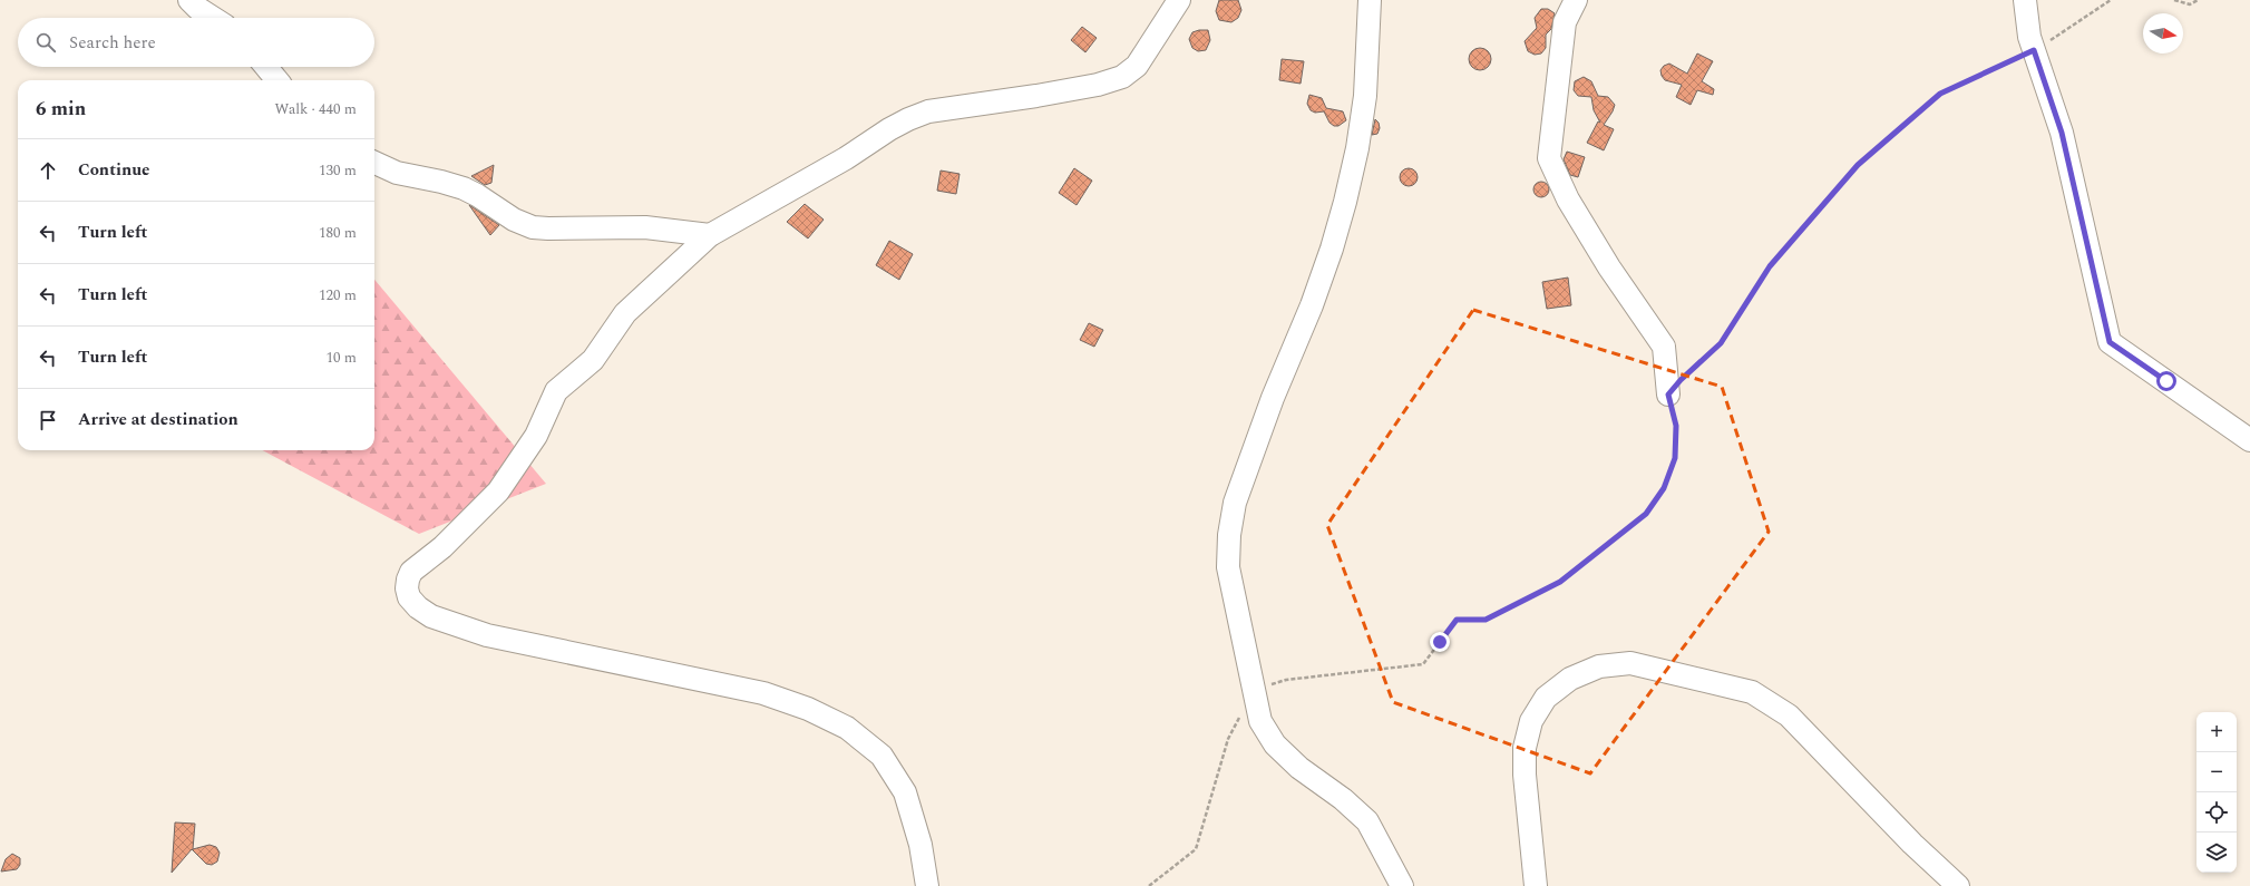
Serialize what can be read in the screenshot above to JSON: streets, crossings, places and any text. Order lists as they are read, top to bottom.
{
  "north": "right",
  "page": {
    "search": "Search here",
    "heading": ["6 min", "Walk · 440 m"],
    "list": [
      ["Continue", "130 m"],
      ["Turn left", "180 m"],
      ["Turn left", "120 m"],
      ["Turn left", "10 m"],
      "Arrive at destination"
    ],
    "map_buttons": ["+", "−"]
  }
}
